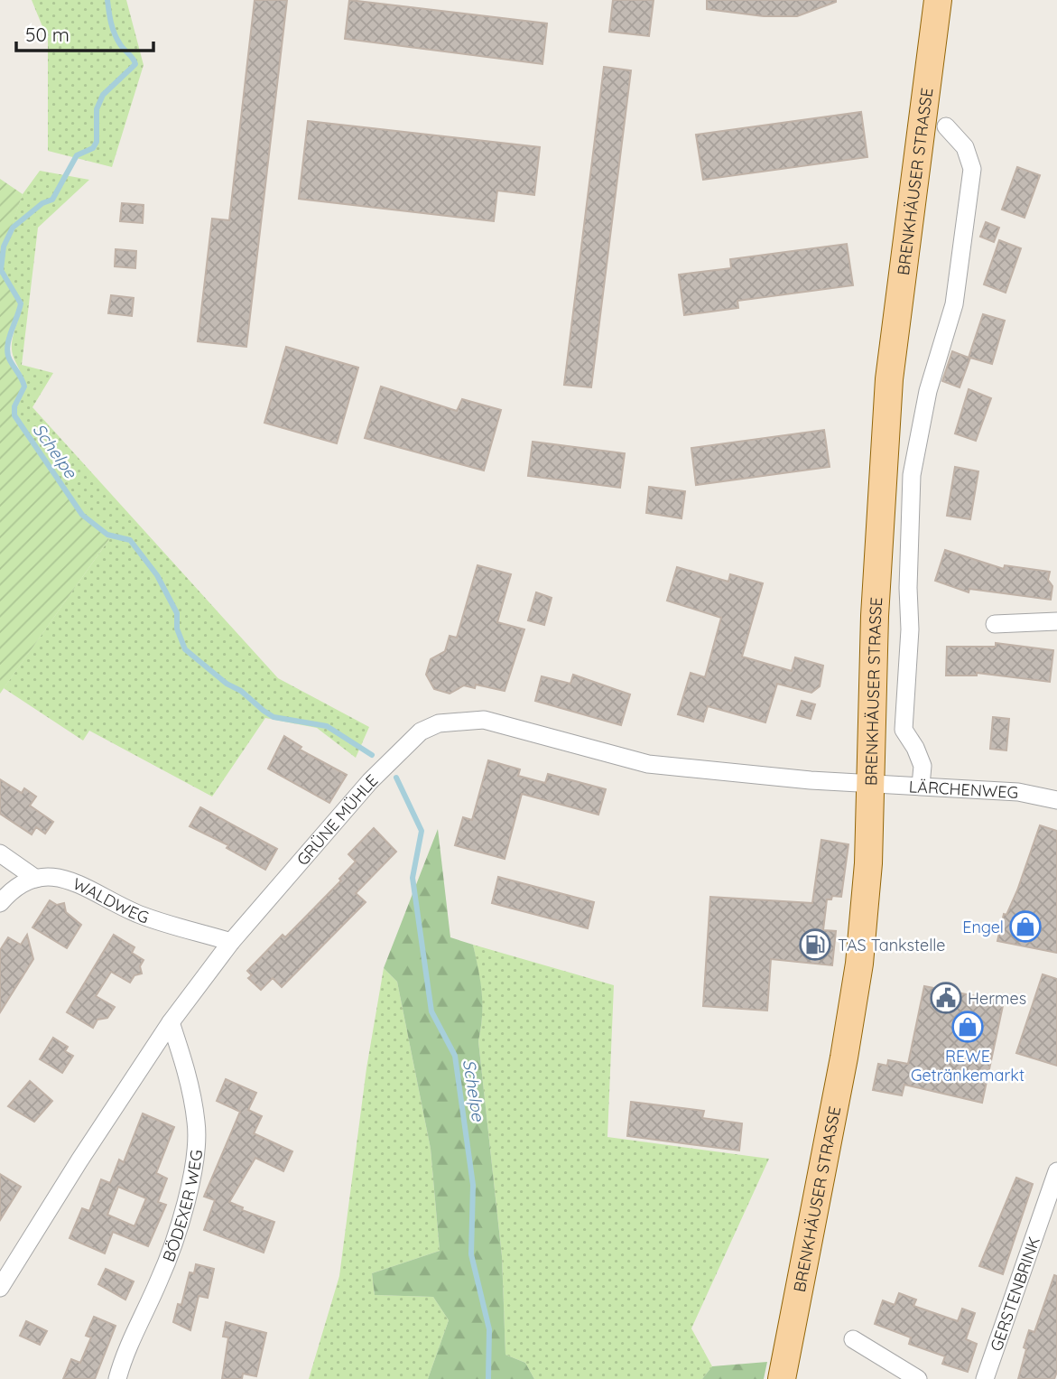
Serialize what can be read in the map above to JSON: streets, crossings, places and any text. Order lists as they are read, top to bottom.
{
  "streets": {
    "main road": ["BRENKHÄUSER STRASSE"],
    "street": [
      "LÄRCHENWEG",
      "GRÜNE MÜHLE",
      "WALDWEG",
      "BÖDEXER WEG",
      "GERSTENBRINK"
    ]
  },
  "crossings": [
    ["BRENKHÄUSER STRASSE", "LÄRCHENWEG"],
    ["BRENKHÄUSER STRASSE", "GRÜNE MÜHLE"],
    ["LÄRCHENWEG", "GRÜNE MÜHLE"],
    ["GRÜNE MÜHLE", "WALDWEG"],
    ["GRÜNE MÜHLE", "BÖDEXER WEG"]
  ],
  "water": ["Schelpe"],
  "places": {
    "shop": ["Engel", "REWE Getränkemarkt"],
    "fuel station": ["TAS Tankstelle"],
    "public building": ["Hermes"]
  },
  "scale_bar": "50 m"
}
